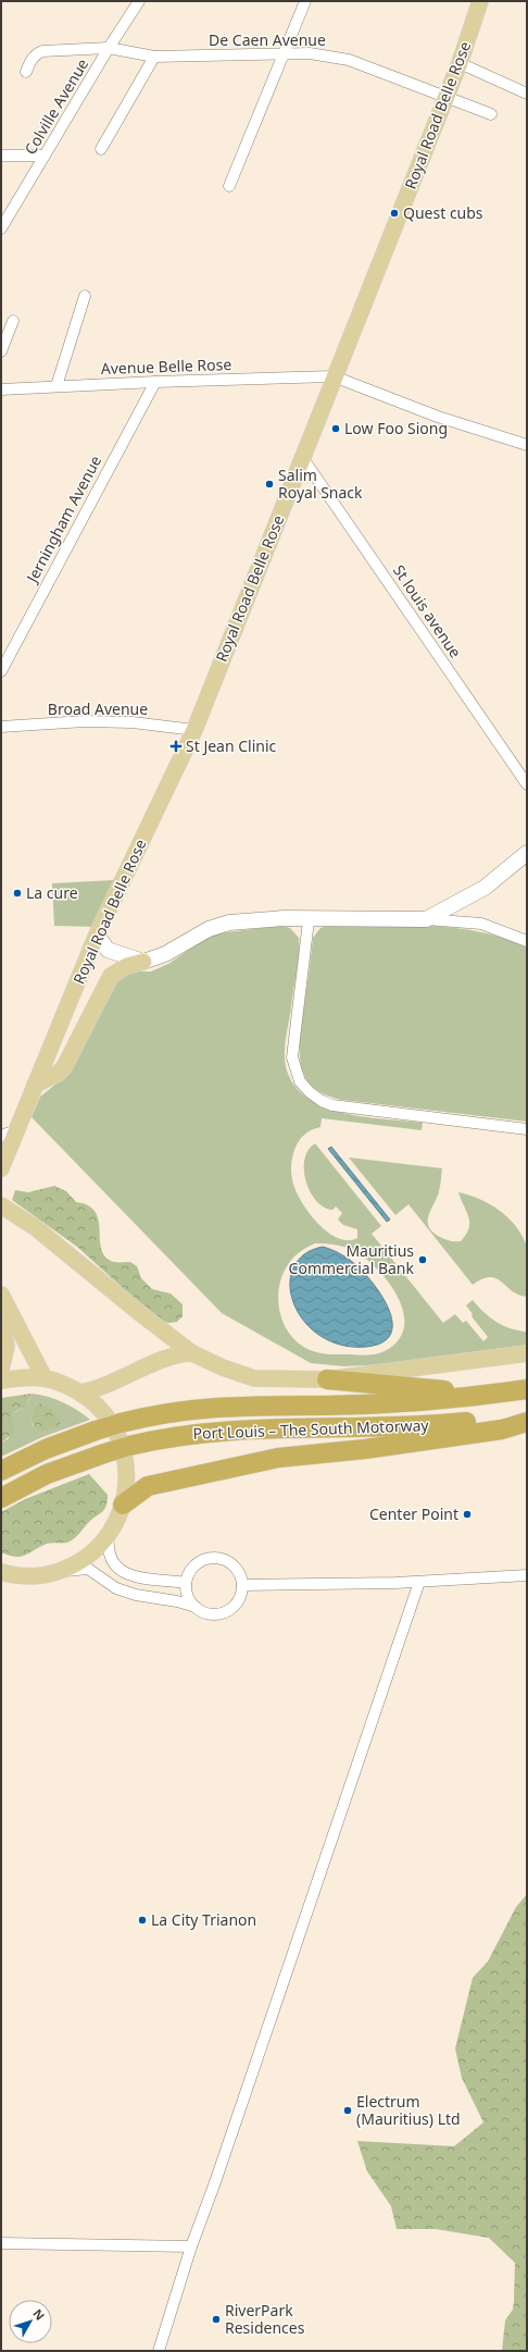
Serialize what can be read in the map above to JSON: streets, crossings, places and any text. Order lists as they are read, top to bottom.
{
  "streets": {
    "highway": ["Port Louis – The South Motorway"],
    "main road": ["Royal Road Belle Rose"],
    "street": [
      "De Caen Avenue",
      "Colville Avenue",
      "Avenue Belle Rose",
      "Jerningham Avenue",
      "St louis avenue",
      "Broad Avenue"
    ]
  },
  "crossings": [
    ["De Caen Avenue", "Colville Avenue"],
    ["De Caen Avenue", "Royal Road Belle Rose"],
    ["Royal Road Belle Rose", "Avenue Belle Rose"],
    ["Royal Road Belle Rose", "St louis avenue"],
    ["Royal Road Belle Rose", "Broad Avenue"],
    ["Avenue Belle Rose", "Jerningham Avenue"]
  ],
  "places": {
    "other": [
      "Quest cubs",
      "Low Foo Siong",
      "Salim Royal Snack",
      "La cure",
      "Mauritius Commercial Bank",
      "Center Point",
      "La City Trianon",
      "Electrum (Mauritius) Ltd",
      "RiverPark Residences"
    ],
    "health": ["St Jean Clinic"]
  },
  "north": "top right"
}
